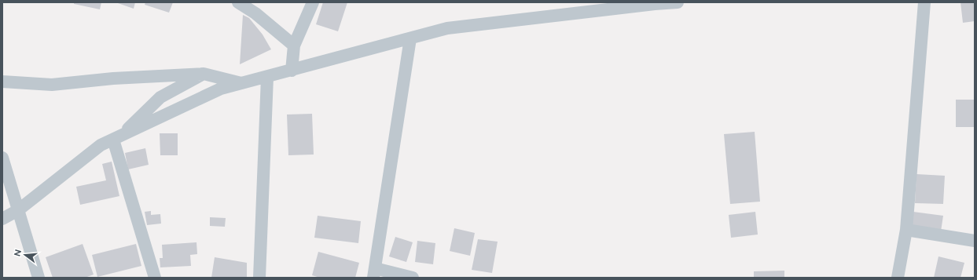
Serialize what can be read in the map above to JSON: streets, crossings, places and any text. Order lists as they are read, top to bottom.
{
  "north": "left"
}
